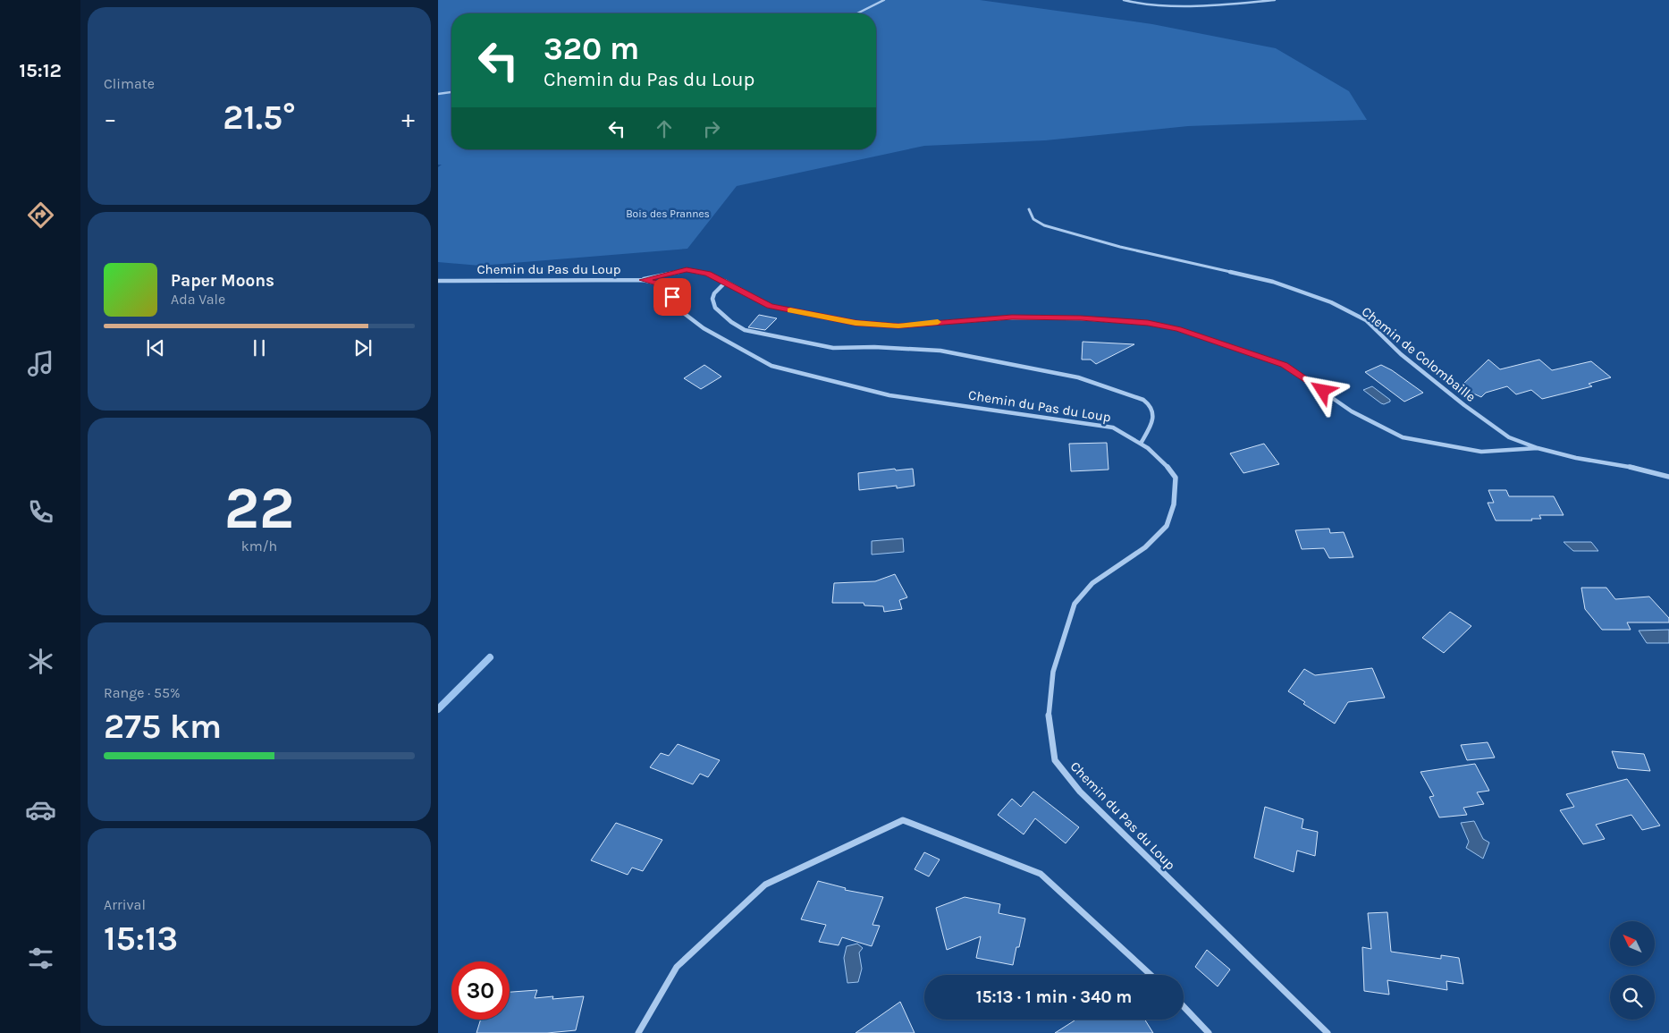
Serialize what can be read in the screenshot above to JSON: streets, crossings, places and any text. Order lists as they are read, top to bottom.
{
  "streets": {
    "street": ["Chemin du Pas du Loup", "Chemin de Colombaille"]
  },
  "parks": ["Bois des Prannes"],
  "north": "top left",
  "page": {
    "tabs": "15:12",
    "tile": [
      "Climate",
      ["22", "km/h"],
      ["Range · 55%", "275 km"],
      ["Arrival", "15:13"]
    ],
    "turn": ["320 m", "Chemin du Pas du Loup"],
    "heat": ["−", "21.5°", "+"],
    "song": ["Paper Moons", "Ada Vale"],
    "limit": "30",
    "trip": "15:13 · 1 min · 340 m"
  }
}
